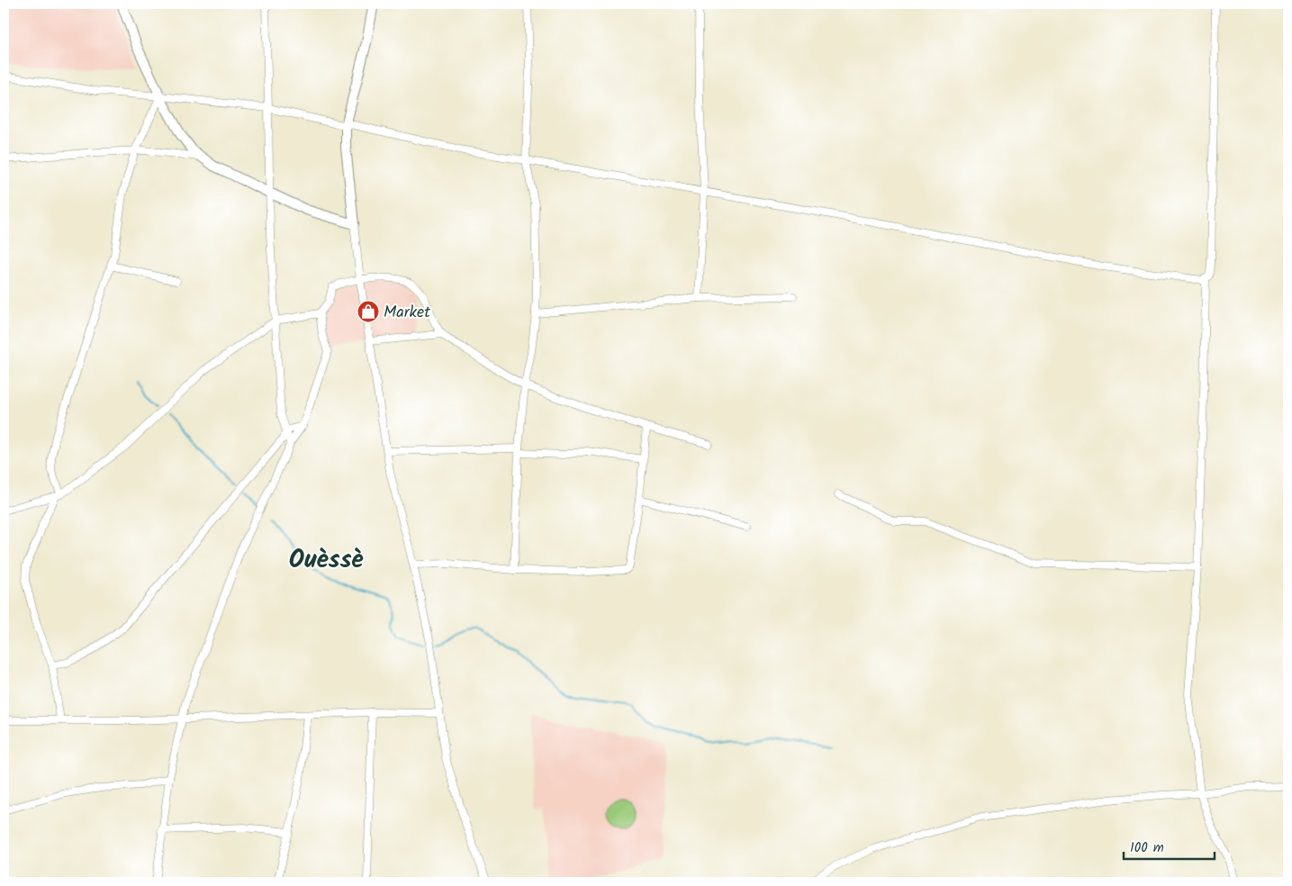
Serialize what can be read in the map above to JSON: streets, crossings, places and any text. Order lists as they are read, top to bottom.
{
  "districts": ["Ouèssè"],
  "places": {
    "shop": ["Market"]
  },
  "scale_bar": "100 m"
}
